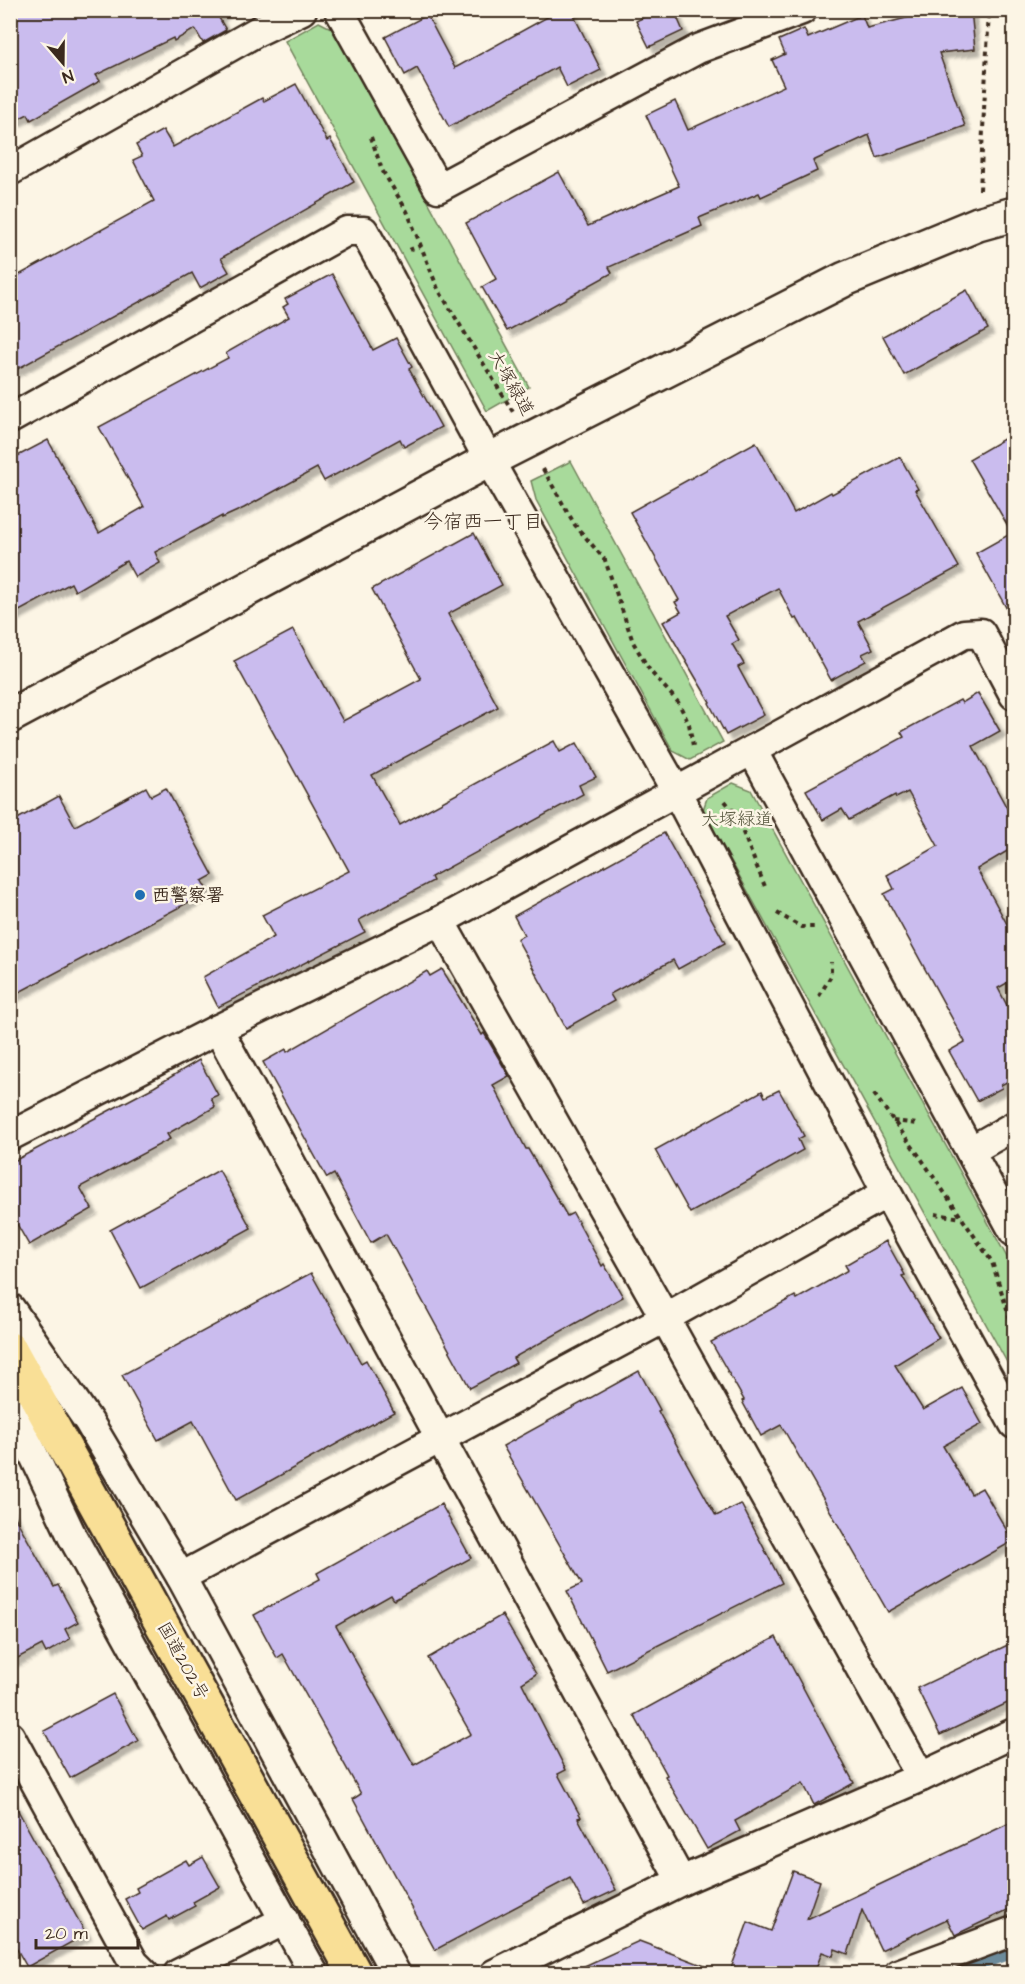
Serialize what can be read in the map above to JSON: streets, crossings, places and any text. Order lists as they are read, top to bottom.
{
  "streets": {
    "highway": ["国道202号"],
    "path": ["大塚緑道"]
  },
  "districts": ["今宿西一丁目"],
  "parks": ["大塚緑道"],
  "places": ["西警察署"],
  "scale_bar": "20 m",
  "north": "bottom"
}
